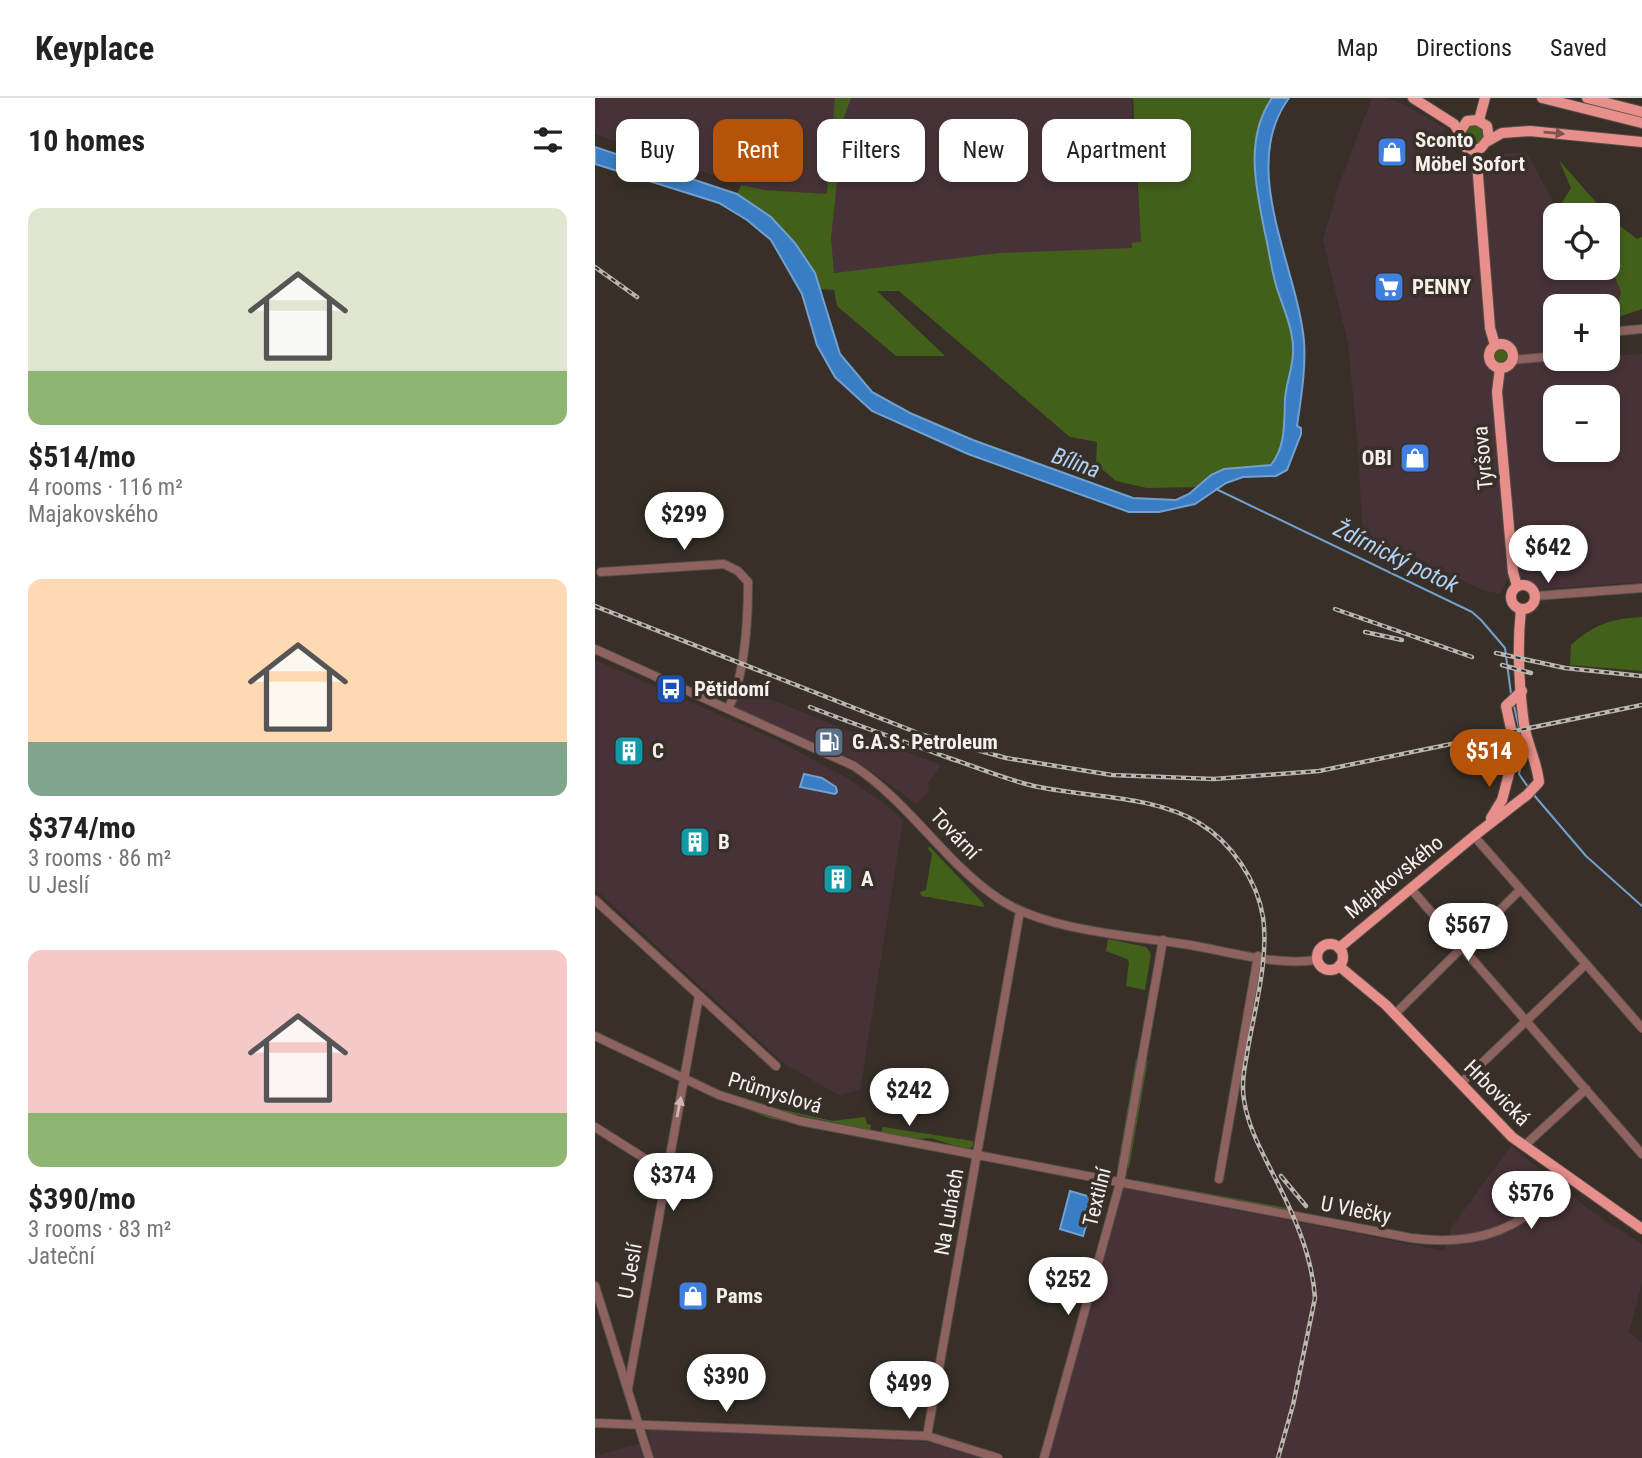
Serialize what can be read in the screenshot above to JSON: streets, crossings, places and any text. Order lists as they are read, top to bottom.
{
  "streets": {
    "main road": ["Tyršova", "Majakovského", "Hrbovická"],
    "street": [
      "Tovární",
      "Průmyslová",
      "Textilní",
      "U Vlečky",
      "Na Luhách",
      "U Jeslí"
    ]
  },
  "crossings": [
    ["Tyršova", "Majakovského"],
    ["Tovární", "Majakovského"],
    ["Tovární", "Hrbovická"],
    ["Tovární", "Textilní"],
    ["Tovární", "Na Luhách"],
    ["Majakovského", "Hrbovická"],
    ["Průmyslová", "Textilní"],
    ["Průmyslová", "U Vlečky"],
    ["Průmyslová", "Na Luhách"],
    ["Průmyslová", "U Jeslí"],
    ["Hrbovická", "U Vlečky"],
    ["Textilní", "U Vlečky"]
  ],
  "water": ["Bílina", "Ždírnický potok"],
  "places": {
    "shop": ["Sconto Möbel Sofort", "OBI", "Pams"],
    "supermarket": ["PENNY"],
    "bus stop": ["Pětidomí"],
    "fuel station": ["G.A.S. Petroleum"],
    "building": ["C", "B", "A"]
  },
  "page": {
    "header": "Keyplace",
    "nav": ["Map", "Directions", "Saved"],
    "heading": "10 homes",
    "chip": [
      "Buy",
      "Rent",
      "Filters",
      "New",
      "Apartment"
    ],
    "list": [
      {
        "name": "$514/mo",
        "note": "4 rooms · 116 m² · Majakovského"
      },
      {
        "name": "$374/mo",
        "note": "3 rooms · 86 m² · U Jeslí"
      },
      {
        "name": "$390/mo",
        "note": "3 rooms · 83 m² · Jateční"
      }
    ],
    "map_buttons": ["+", "−"],
    "price": [
      "$299",
      "$642",
      "$514",
      "$567",
      "$242",
      "$374",
      "$576",
      "$252",
      "$390",
      "$499"
    ]
  }
}
